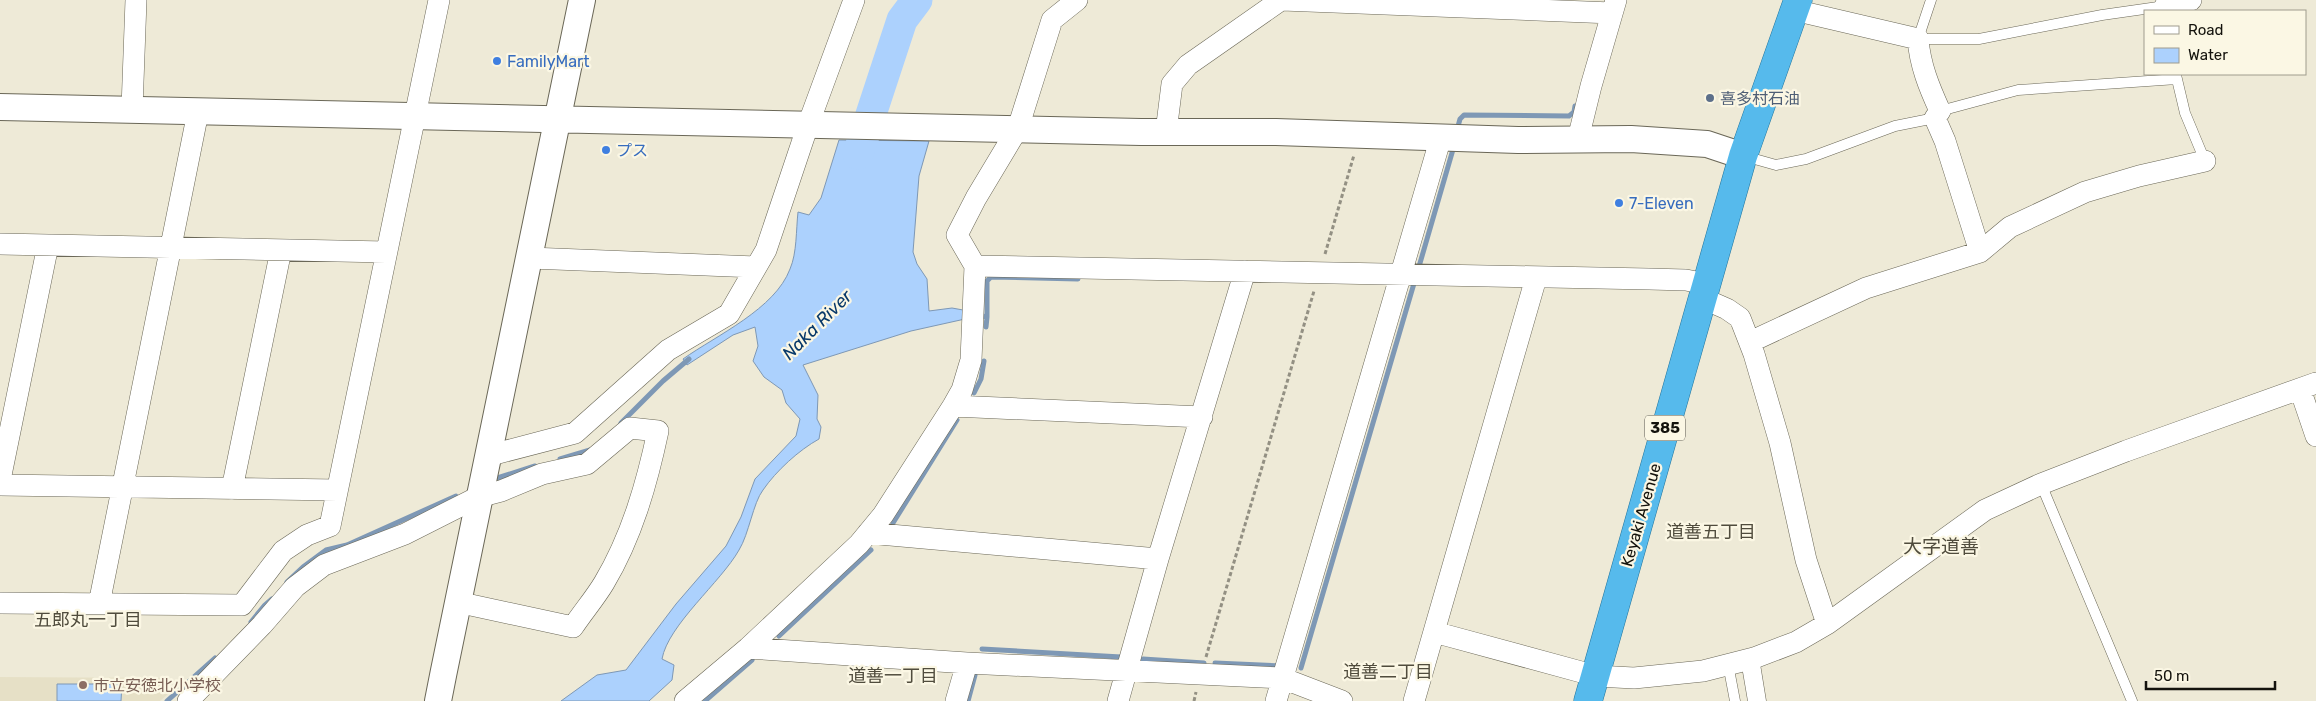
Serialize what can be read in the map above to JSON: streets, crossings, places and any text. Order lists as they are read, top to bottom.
{
  "streets": {
    "highway": ["385", "Keyaki Avenue"]
  },
  "crossings": [
    ["385", "Keyaki Avenue"]
  ],
  "districts": [
    "道善五丁目",
    "大字道善",
    "五郎丸一丁目",
    "道善二丁目",
    "道善一丁目"
  ],
  "water": ["Naka River"],
  "places": [
    "FamilyMart",
    "喜多村石油",
    "プス",
    "7-Eleven",
    "市立安徳北小学校"
  ],
  "legend": ["Road", "Water"],
  "scale_bar": "50 m"
}
